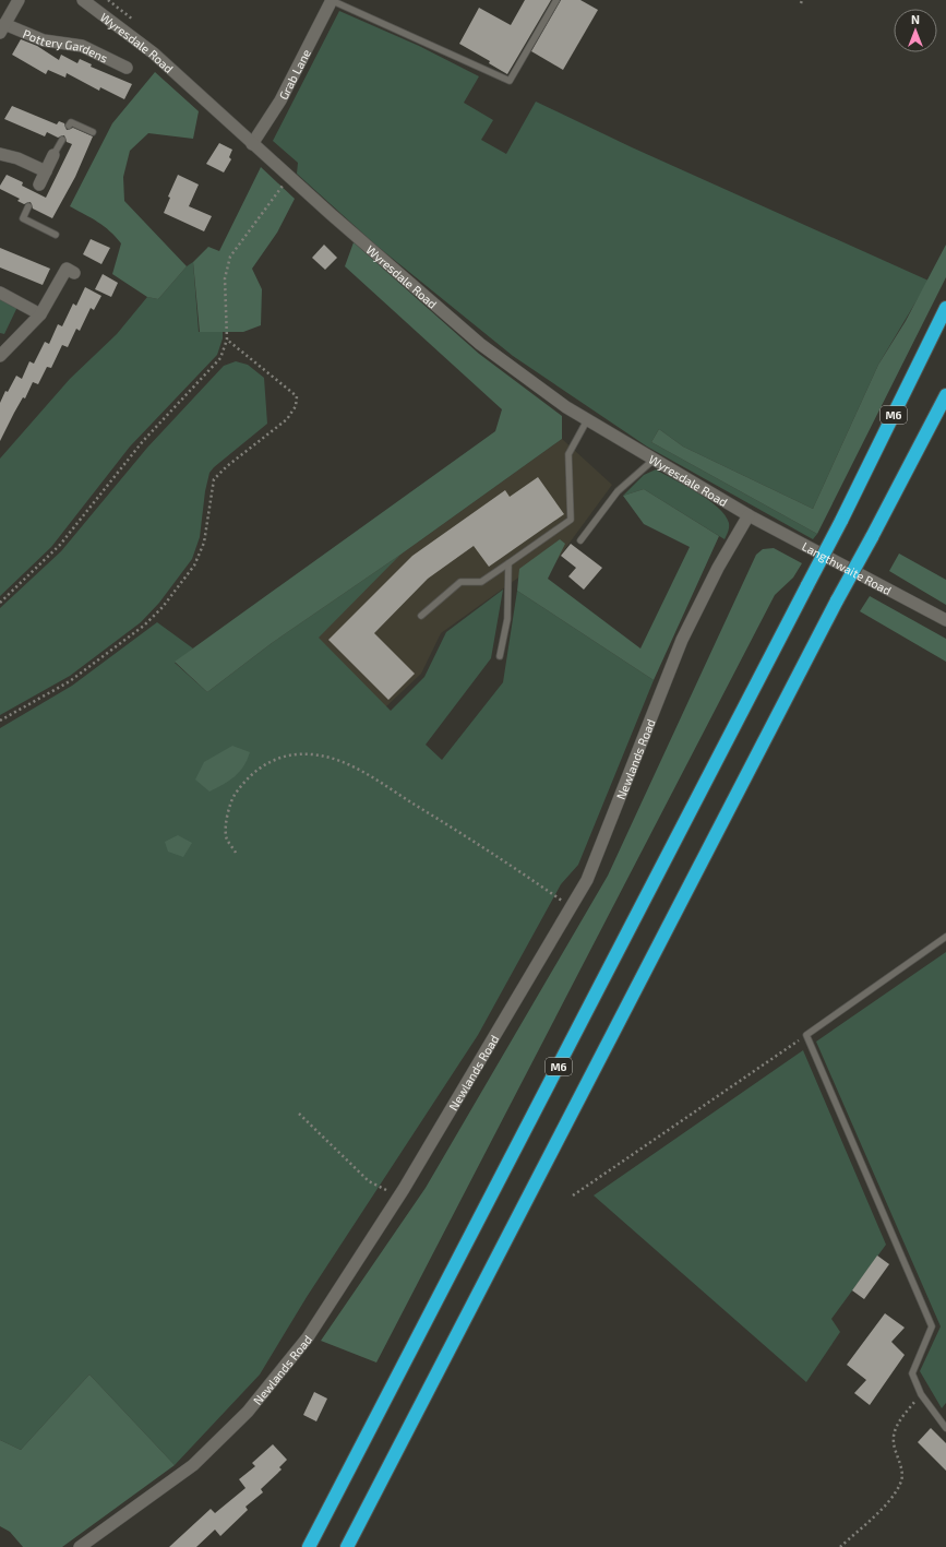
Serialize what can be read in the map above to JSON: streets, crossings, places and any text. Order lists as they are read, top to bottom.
{
  "streets": {
    "highway": ["M6"],
    "street": [
      "Wyresdale Road",
      "Pottery Gardens",
      "Grab Lane",
      "Langthwaite Road",
      "Newlands Road"
    ]
  },
  "crossings": [
    ["Wyresdale Road", "Grab Lane"],
    ["Wyresdale Road", "Langthwaite Road"],
    ["Wyresdale Road", "Newlands Road"],
    ["Langthwaite Road", "Newlands Road"]
  ],
  "north": "top"
}
